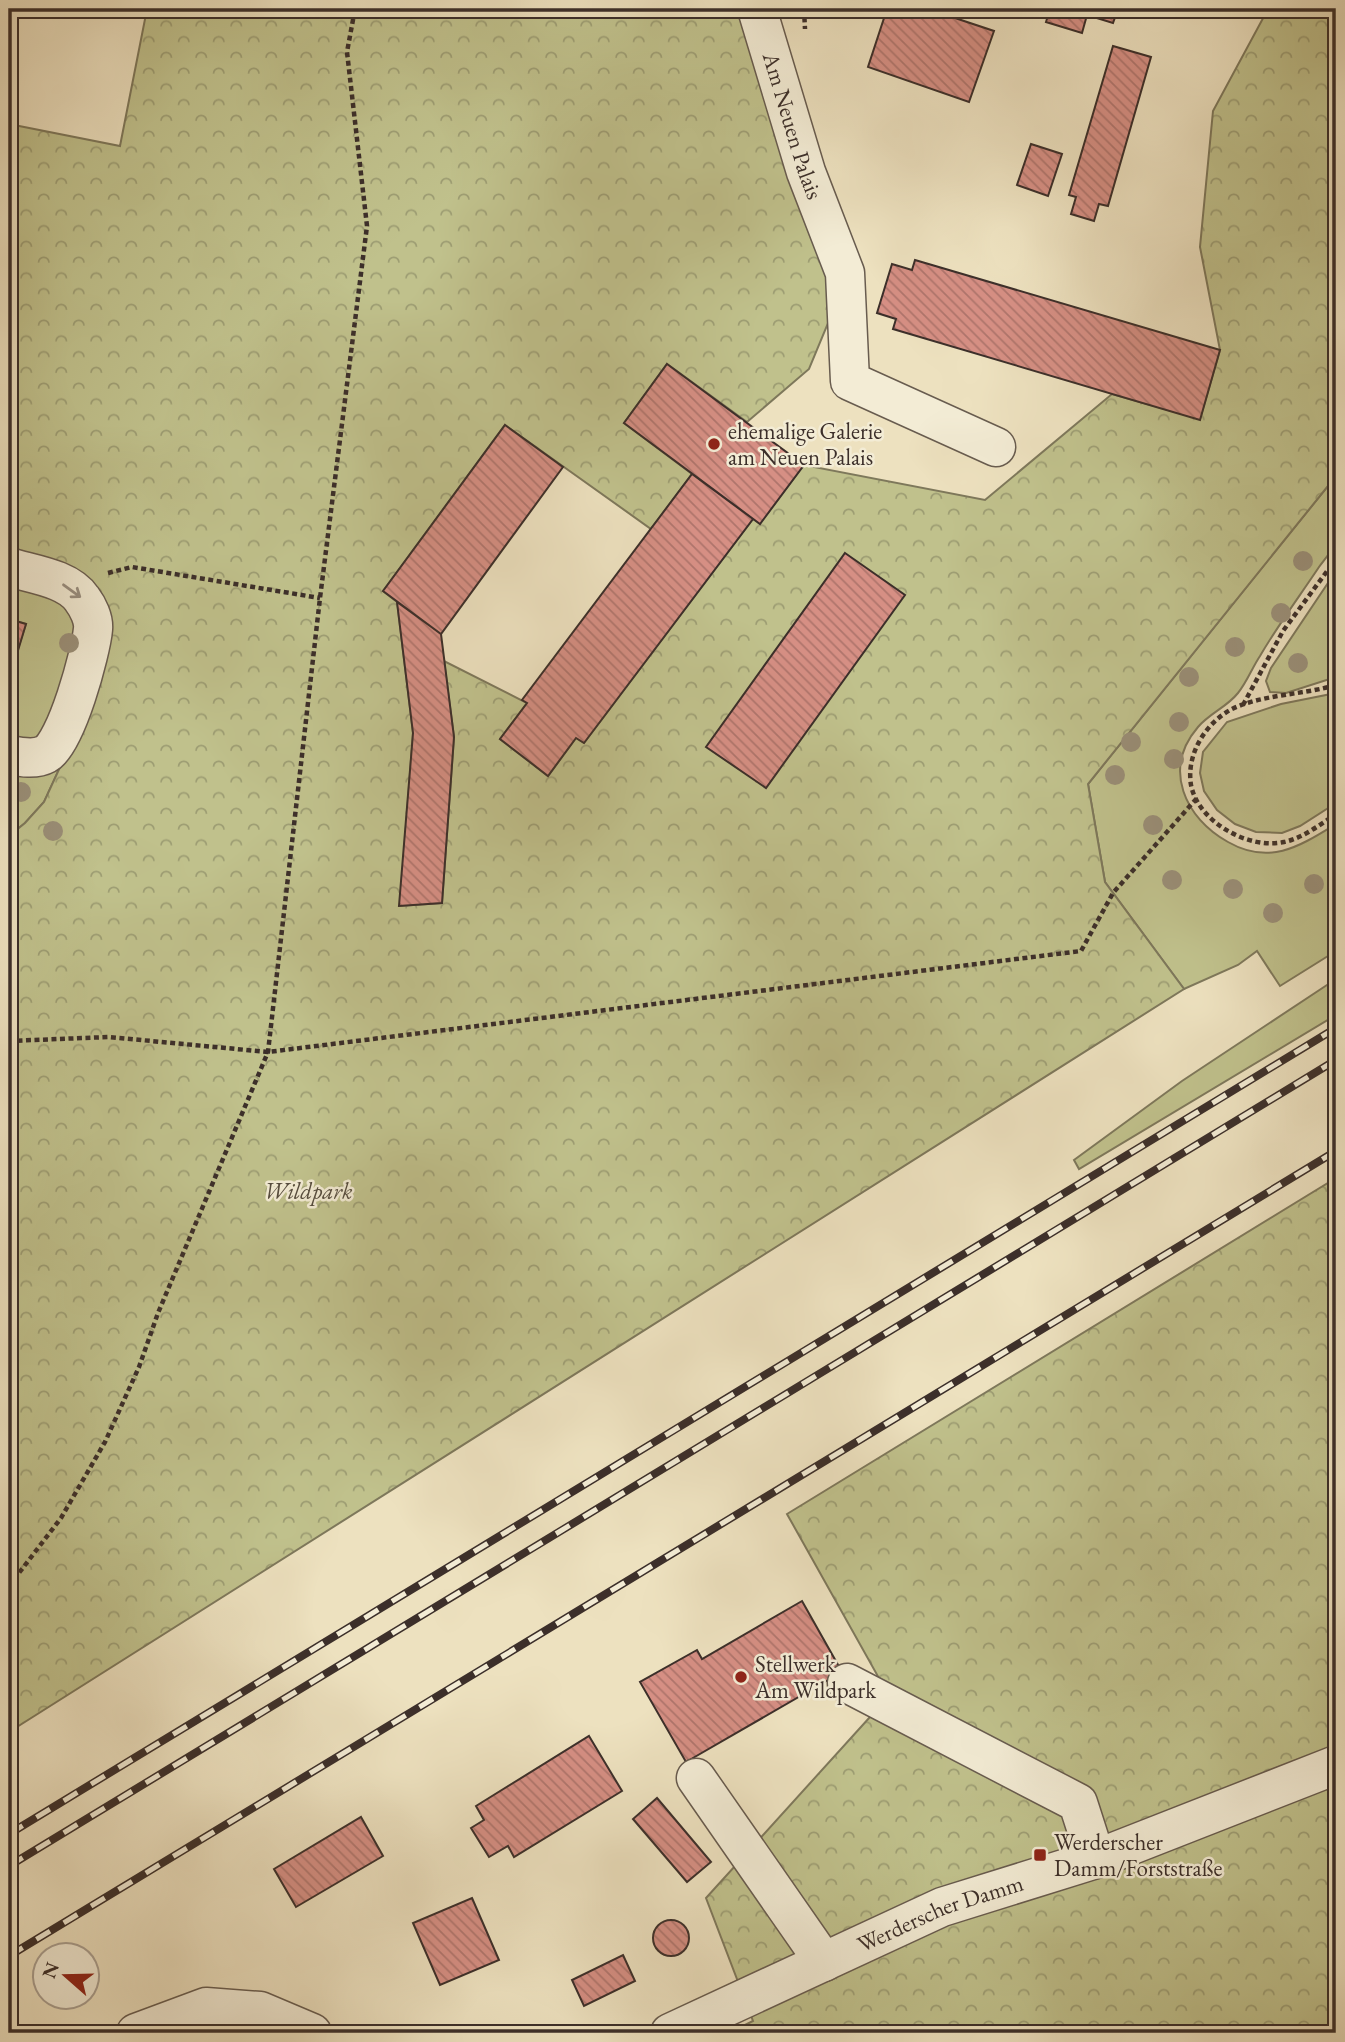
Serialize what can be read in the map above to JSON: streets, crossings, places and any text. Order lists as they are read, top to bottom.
{
  "streets": {
    "street": ["Am Neuen Palais", "Werderscher Damm"]
  },
  "parks": ["Wildpark"],
  "places": {
    "other": ["ehemalige Galerie am Neuen Palais", "Stellwerk Am Wildpark"],
    "transit": ["Werderscher Damm/Forststraße"]
  },
  "north": "left"
}
